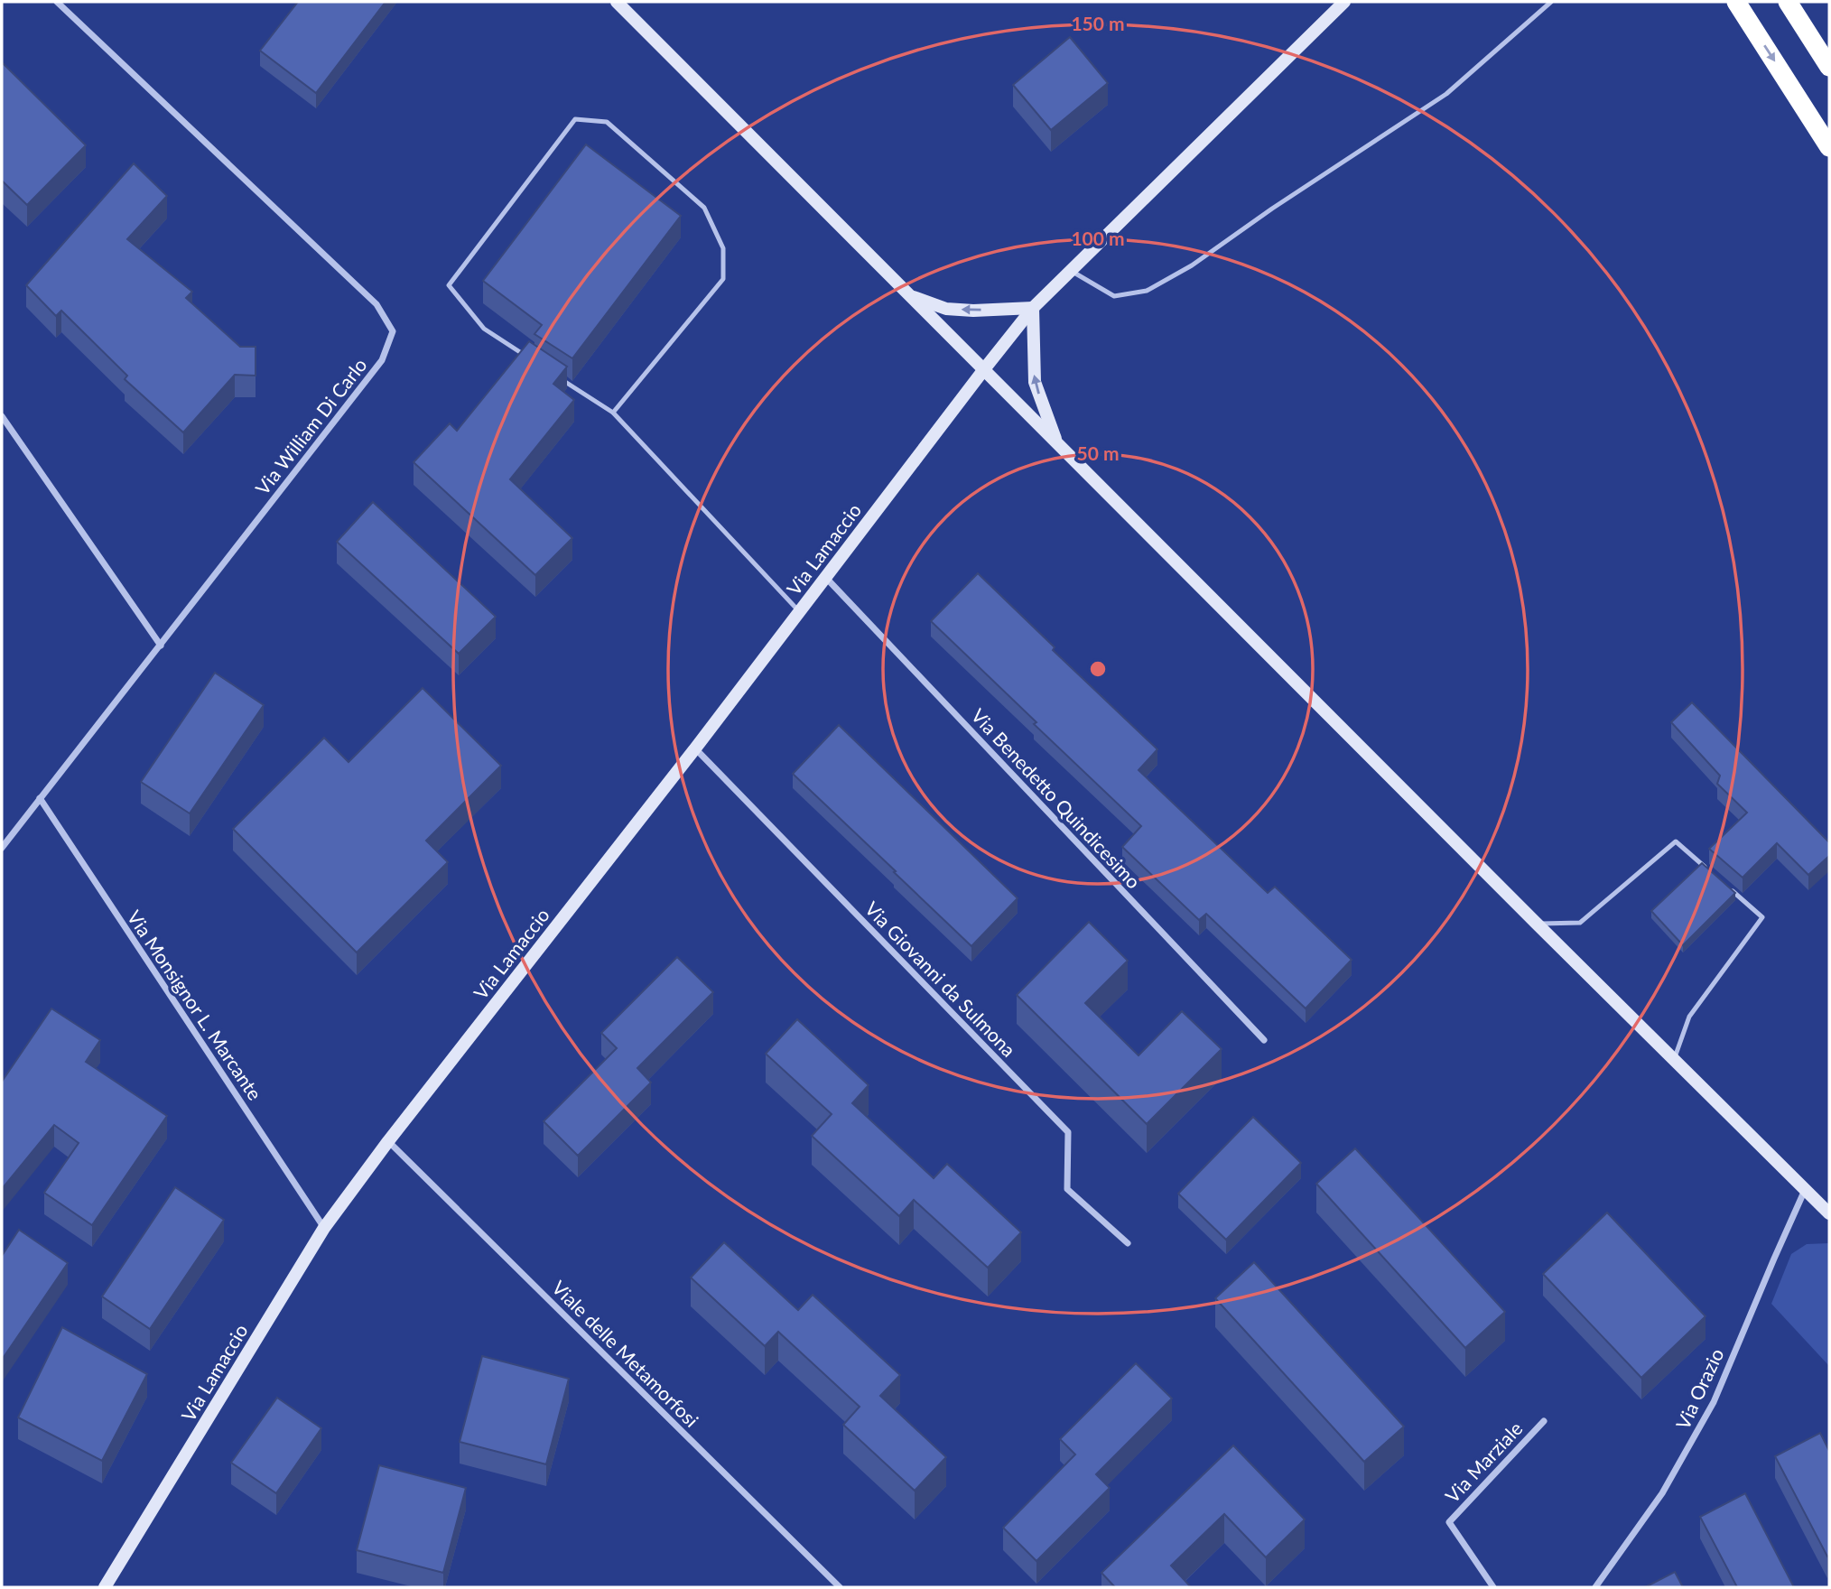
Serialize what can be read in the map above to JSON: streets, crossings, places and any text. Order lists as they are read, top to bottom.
{
  "streets": {
    "street": [
      "Via William Di Carlo",
      "Via Lamaccio",
      "Via Benedetto Quindicesimo",
      "Via Giovanni da Sulmona",
      "Via Monsignor L. Marcante",
      "Viale delle Metamorfosi",
      "Via Orazio",
      "Via Marziale"
    ]
  },
  "crossings": [
    ["Via William Di Carlo", "Via Monsignor L. Marcante"],
    ["Via Lamaccio", "Via Benedetto Quindicesimo"],
    ["Via Lamaccio", "Via Giovanni da Sulmona"],
    ["Via Lamaccio", "Via Monsignor L. Marcante"],
    ["Via Lamaccio", "Viale delle Metamorfosi"]
  ],
  "rings": ["150 m", "100 m", "50 m"]
}
